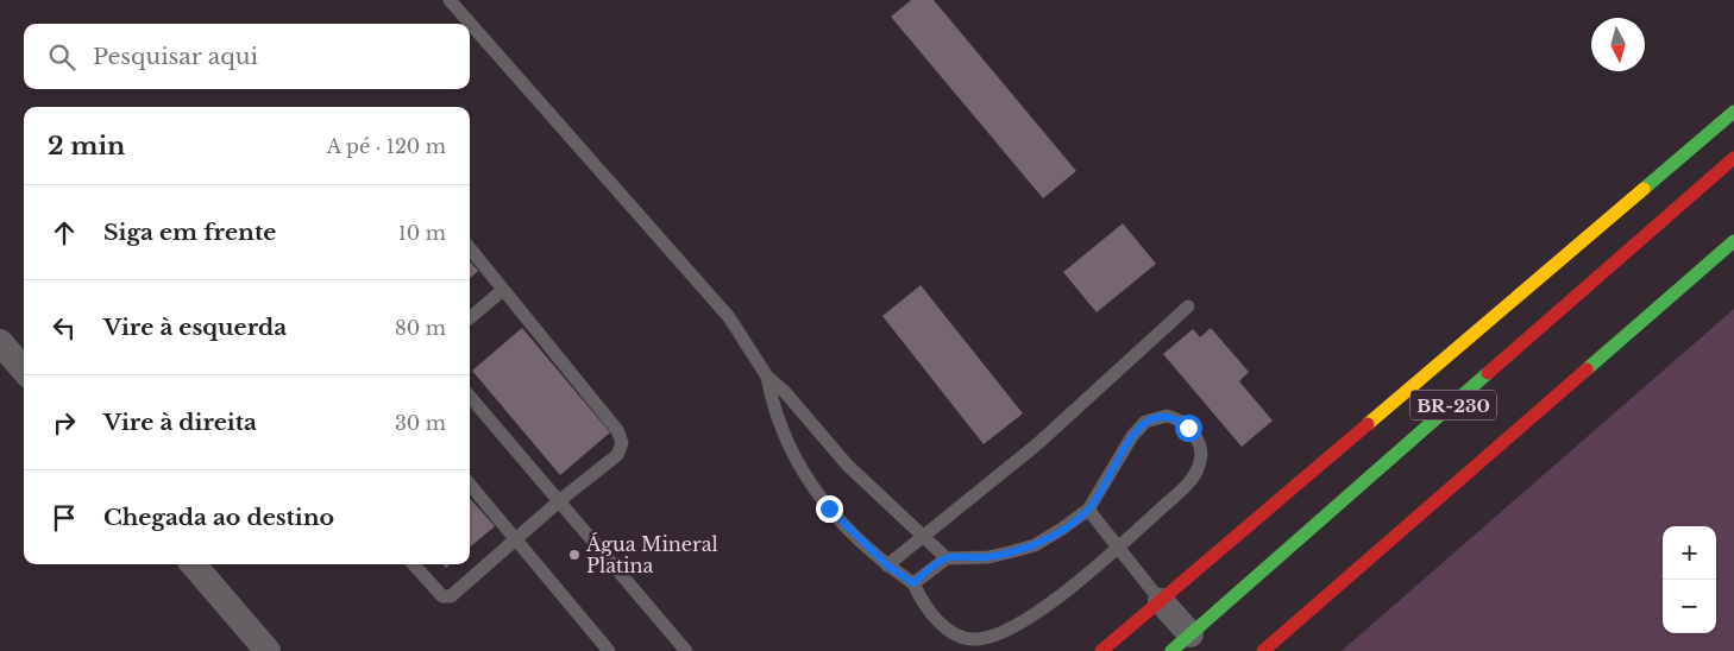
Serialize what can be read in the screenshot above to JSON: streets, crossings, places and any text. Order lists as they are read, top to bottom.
{
  "streets": {
    "main road": ["BR-230"]
  },
  "places": ["Água Mineral Platina"],
  "north": "bottom",
  "page": {
    "search": "Pesquisar aqui",
    "heading": ["2 min", "A pé · 120 m"],
    "list": [
      ["Siga em frente", "10 m"],
      ["Vire à esquerda", "80 m"],
      ["Vire à direita", "30 m"],
      "Chegada ao destino"
    ],
    "map_buttons": ["+", "−"]
  }
}
